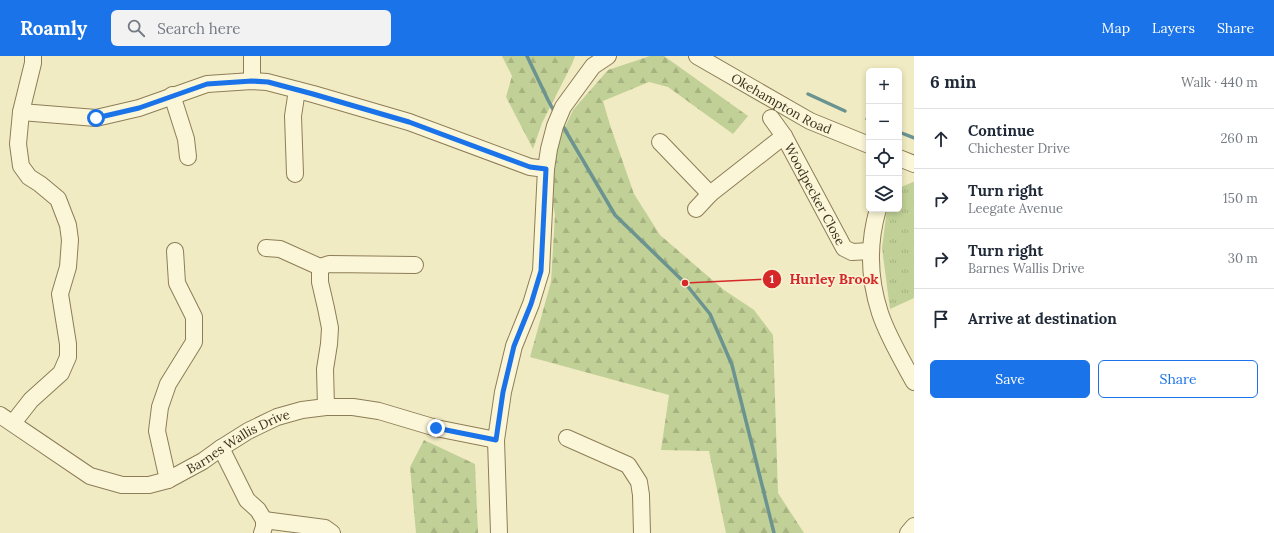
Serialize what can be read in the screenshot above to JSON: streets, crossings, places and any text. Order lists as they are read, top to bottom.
{
  "streets": {
    "street": ["Okehampton Road", "Woodpecker Close", "Barnes Wallis Drive"]
  },
  "places": ["Hurley Brook"],
  "page": {
    "header": "Roamly",
    "search": "Search here",
    "nav": ["Map", "Layers", "Share"],
    "heading": ["6 min", "Walk · 440 m"],
    "map_buttons": ["+", "−"],
    "list": [
      ["Continue", "Chichester Drive", "260 m"],
      ["Turn right", "Leegate Avenue", "150 m"],
      ["Turn right", "Barnes Wallis Drive", "30 m"],
      "Arrive at destination"
    ],
    "buttons": ["Save", "Share"]
  }
}
